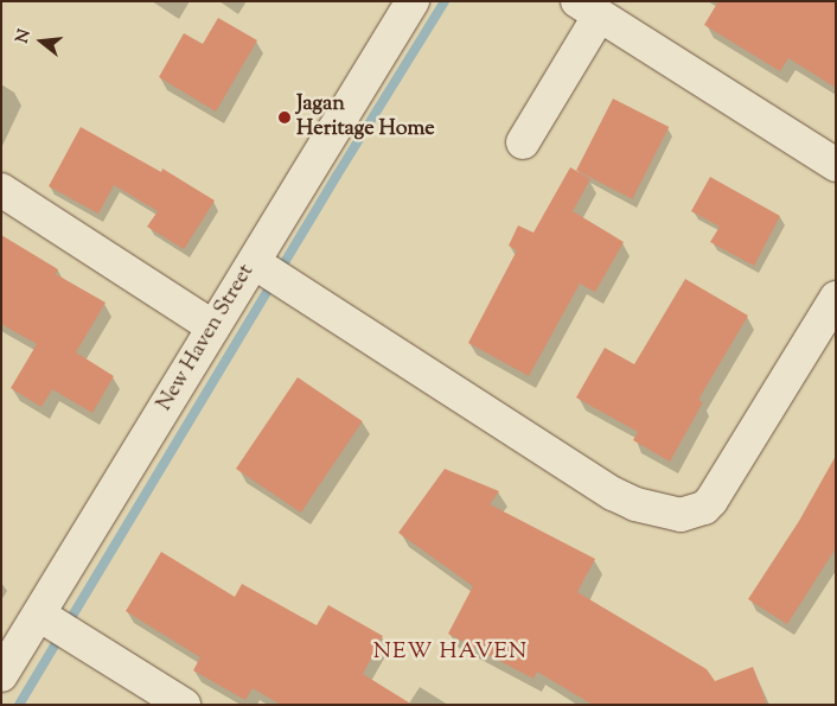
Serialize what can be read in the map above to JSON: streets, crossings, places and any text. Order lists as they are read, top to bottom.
{
  "streets": {
    "street": ["New Haven Street"]
  },
  "districts": ["NEW HAVEN"],
  "places": ["Jagan Heritage Home"],
  "north": "left"
}
